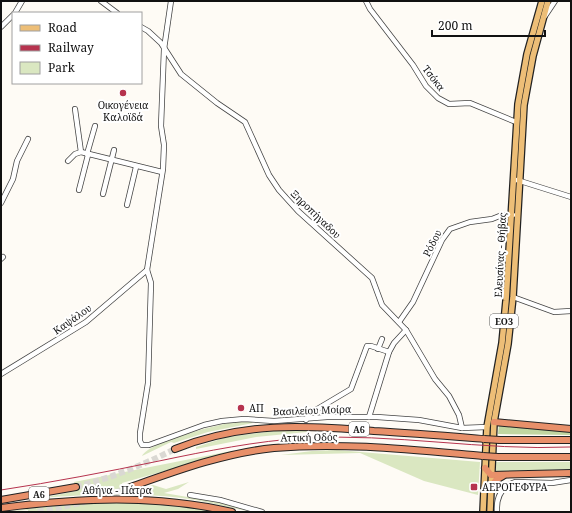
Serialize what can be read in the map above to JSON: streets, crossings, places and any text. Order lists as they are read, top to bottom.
{
  "streets": {
    "highway": ["Α6", "Αττική Οδός", "Αθήνα - Πάτρα"],
    "main road": ["Ελευσίνας - Θήβας", "ΕΟ3"],
    "street": [
      "Τσόκα",
      "Ξηροπήγαδου",
      "Ρόδου",
      "Καψάλου",
      "Βασιλείου Μοίρα"
    ]
  },
  "crossings": [
    ["Τσόκα", "Ελευσίνας - Θήβας"],
    ["Ξηροπήγαδου", "Ρόδου"],
    ["Ξηροπήγαδου", "Βασιλείου Μοίρα"],
    ["Ρόδου", "Ελευσίνας - Θήβας"],
    ["Ελευσίνας - Θήβας", "Βασιλείου Μοίρα"],
    ["Καψάλου", "Βασιλείου Μοίρα"]
  ],
  "places": {
    "other": ["Οικογένεια Καλοϊδά", "ΑΠ"],
    "transit": ["ΑΕΡΟΓΕΦΥΡΑ"]
  },
  "legend": ["Road", "Railway", "Park"],
  "scale_bar": "200 m"
}
